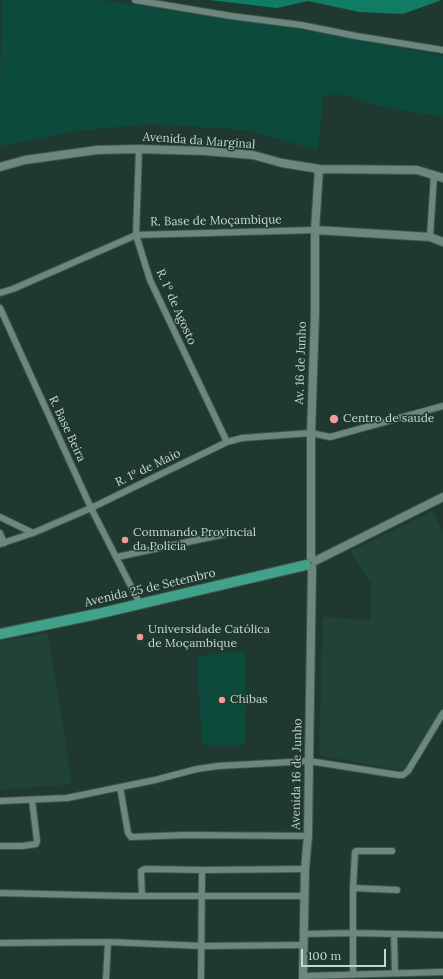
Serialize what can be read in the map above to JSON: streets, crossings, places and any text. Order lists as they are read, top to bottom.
{
  "streets": {
    "highway": ["Avenida 25 de Setembro"],
    "street": [
      "Avenida da Marginal",
      "R. Base de Moçambique",
      "R. 1º de Agosto",
      "Av. 16 de Junho",
      "R. Base Beira",
      "R. 1º de Maio",
      "Avenida 16 de Junho"
    ]
  },
  "crossings": [
    ["Avenida da Marginal", "R. 1º de Agosto"],
    ["Avenida da Marginal", "Av. 16 de Junho"],
    ["R. Base de Moçambique", "R. 1º de Agosto"],
    ["R. Base de Moçambique", "Av. 16 de Junho"],
    ["R. 1º de Agosto", "R. 1º de Maio"],
    ["Av. 16 de Junho", "R. 1º de Maio"],
    ["Av. 16 de Junho", "Avenida 25 de Setembro"],
    ["Av. 16 de Junho", "Avenida 16 de Junho"],
    ["R. Base Beira", "R. 1º de Maio"],
    ["R. Base Beira", "Avenida 25 de Setembro"],
    ["Avenida 25 de Setembro", "Avenida 16 de Junho"]
  ],
  "places": [
    "Centro de saude",
    "Commando Provincial da Polícia",
    "Universidade Católica de Moçambique",
    "Chibas"
  ],
  "scale_bar": "100 m"
}
